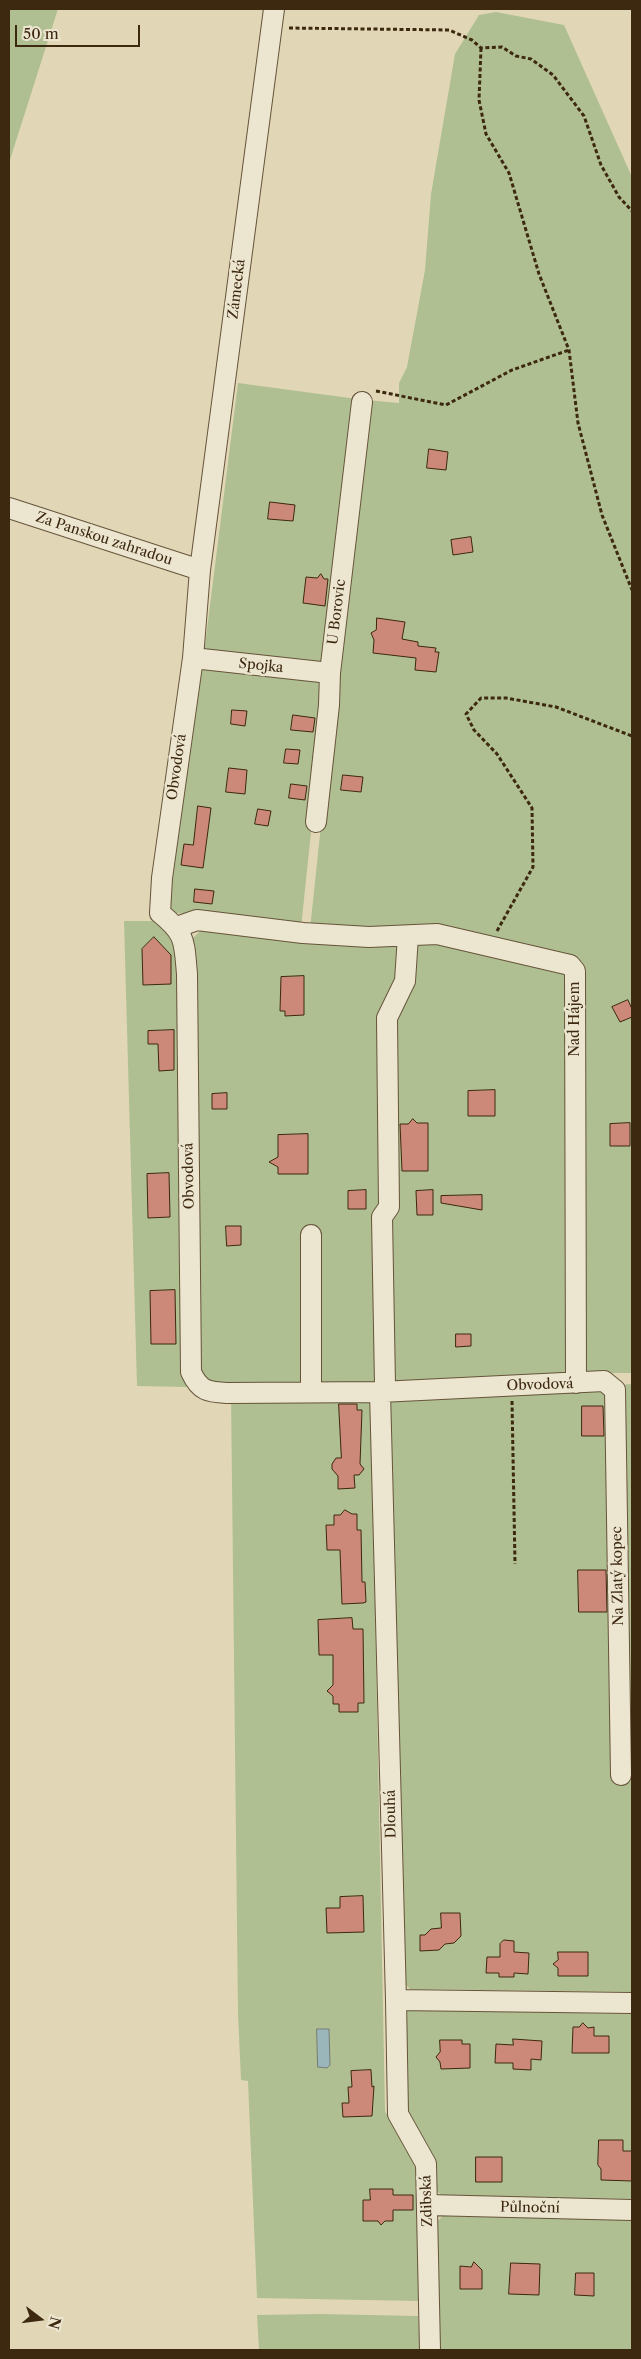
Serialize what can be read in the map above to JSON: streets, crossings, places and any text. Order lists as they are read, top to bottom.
{
  "streets": {
    "street": [
      "Zámecká",
      "Za Panskou zahradou",
      "U Borovic",
      "Spojka",
      "Obvodová",
      "Nad Hájem",
      "Na Zlatý kopec",
      "Dlouhá",
      "Zdibská",
      "Půlnoční"
    ]
  },
  "crossings": [
    ["Zámecká", "Za Panskou zahradou"],
    ["Zámecká", "Obvodová"],
    ["Za Panskou zahradou", "Obvodová"],
    ["U Borovic", "Spojka"],
    ["Spojka", "Obvodová"],
    ["Obvodová", "Nad Hájem"],
    ["Obvodová", "Na Zlatý kopec"],
    ["Obvodová", "Dlouhá"],
    ["Nad Hájem", "Dlouhá"],
    ["Dlouhá", "Zdibská"],
    ["Zdibská", "Půlnoční"]
  ],
  "scale_bar": "50 m",
  "north": "right"
}
